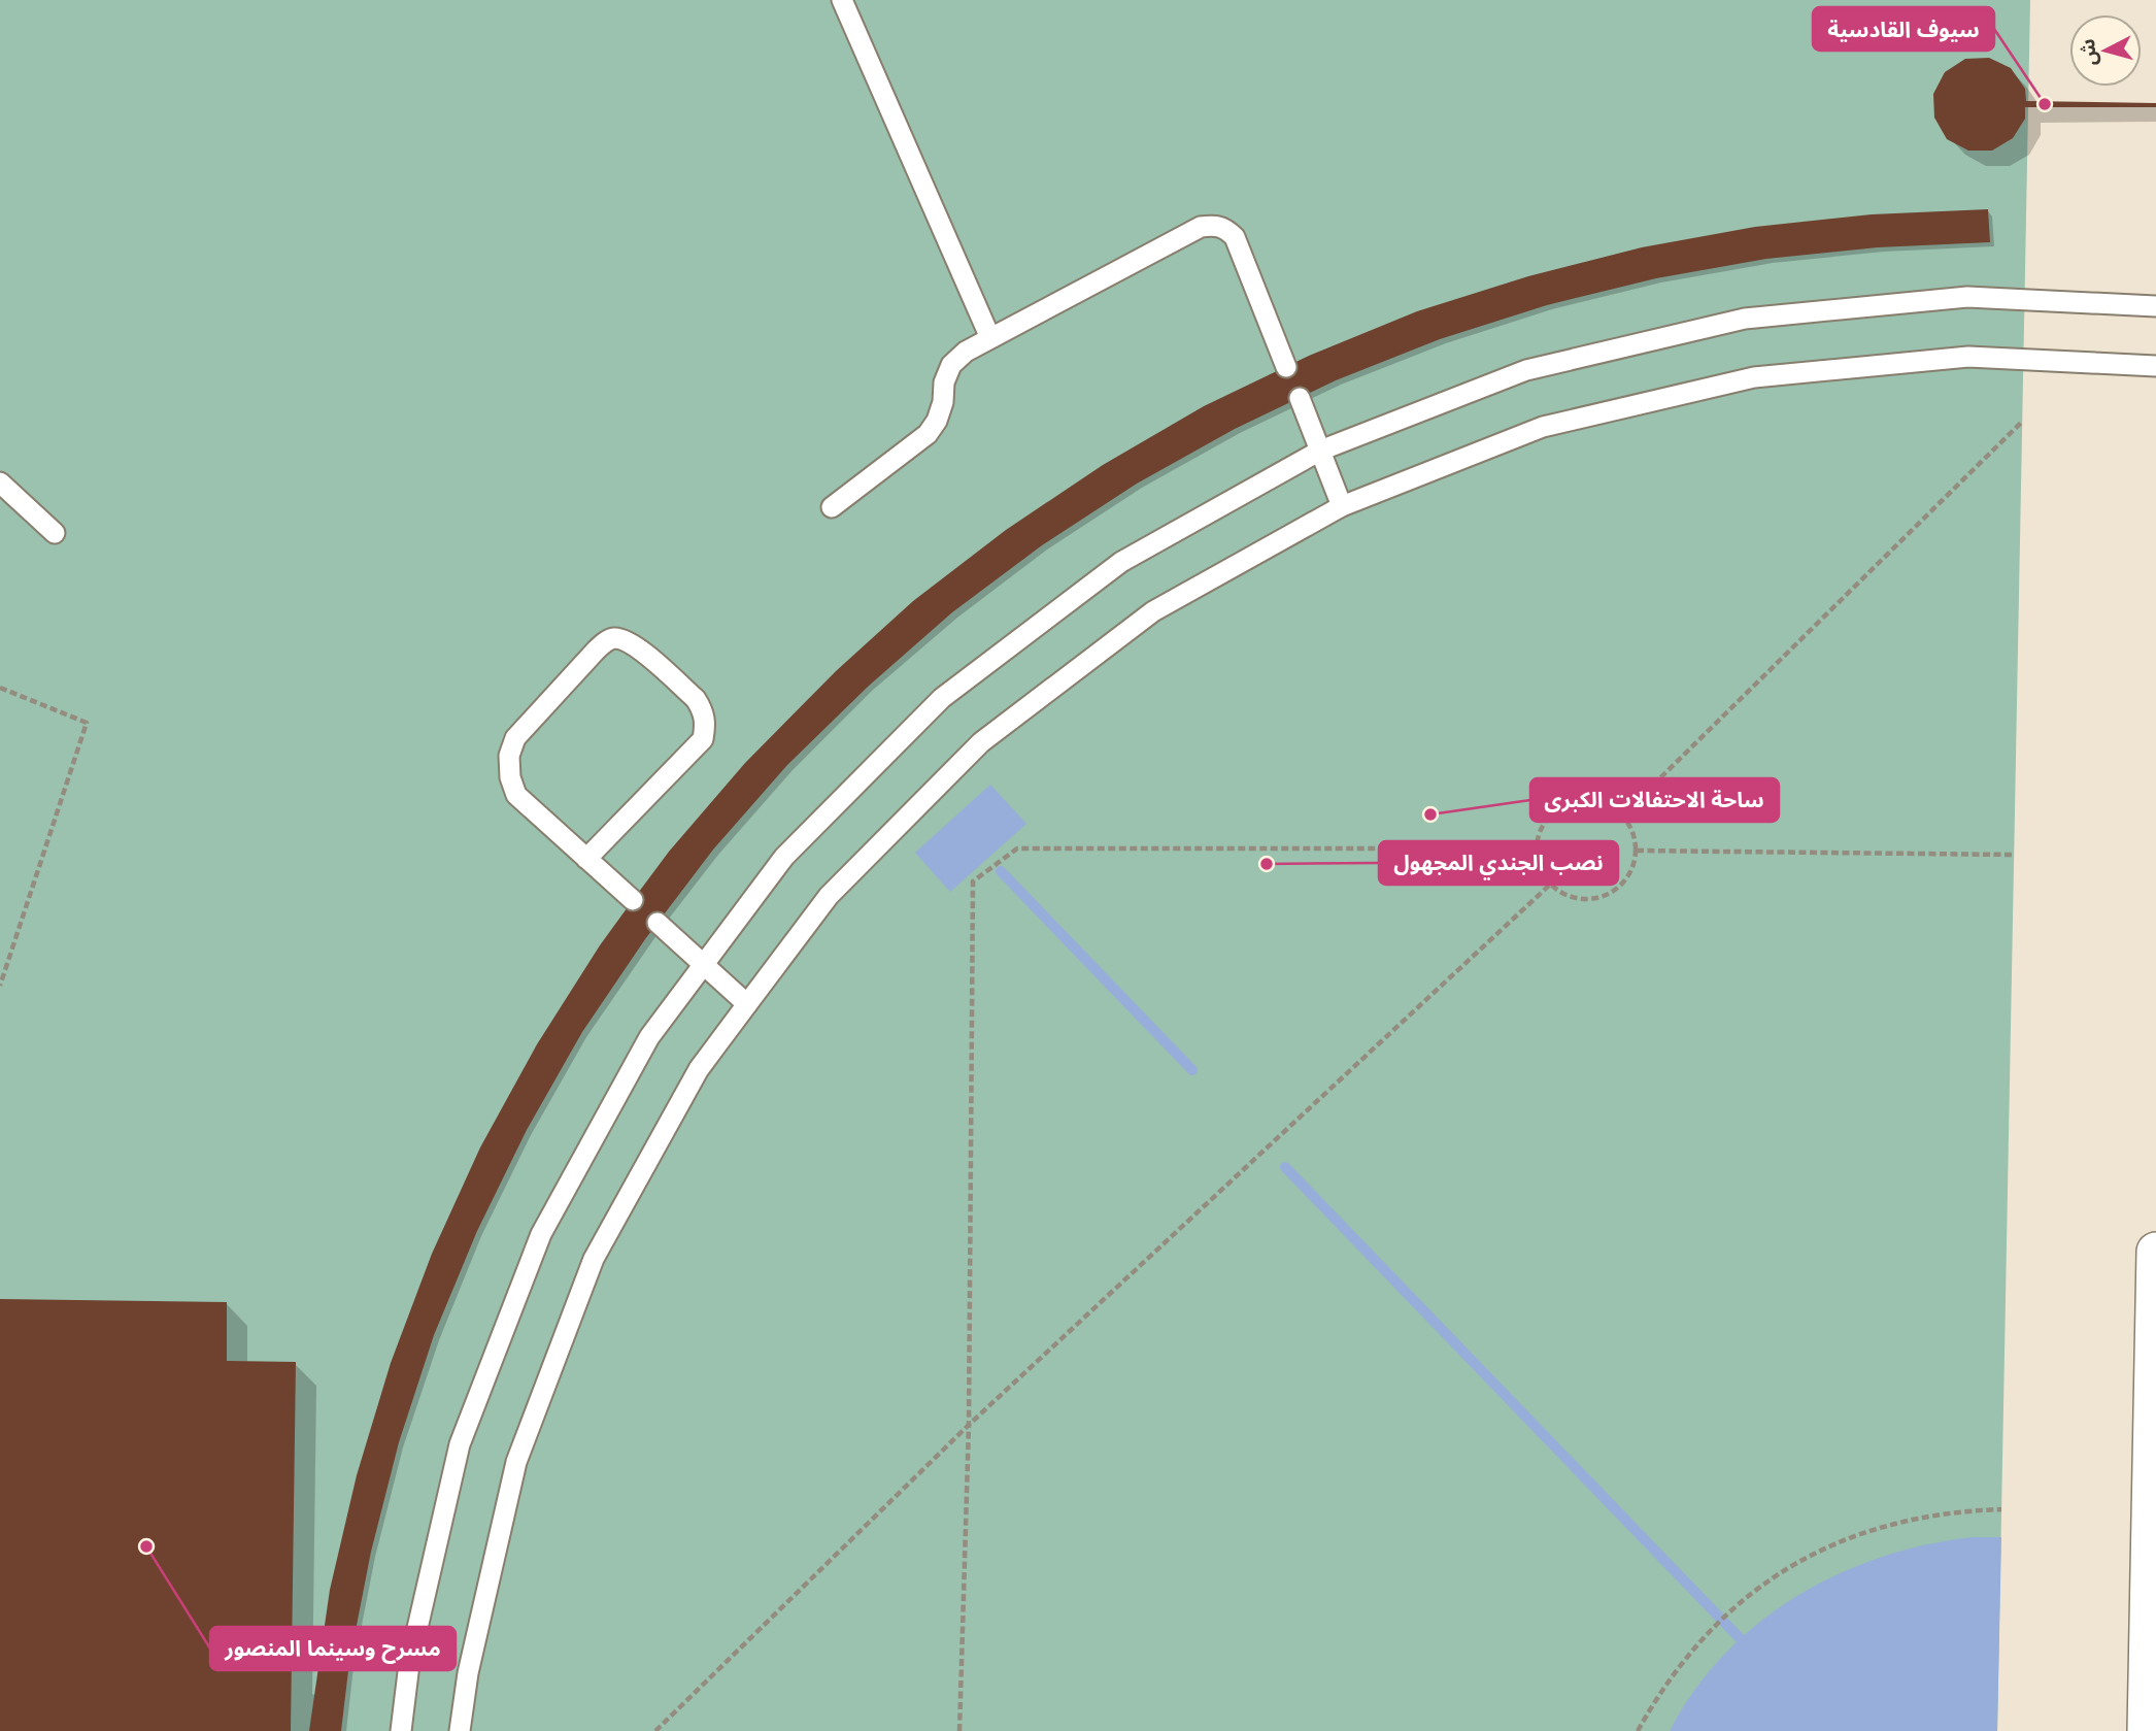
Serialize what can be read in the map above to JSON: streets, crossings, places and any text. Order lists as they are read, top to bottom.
{
  "places": [
    "سيوف القادسية",
    "ساحة الاحتفالات الكبرى",
    "نصب الجندي المجهول",
    "مسرح وسينما المنصور"
  ],
  "north": "left"
}
